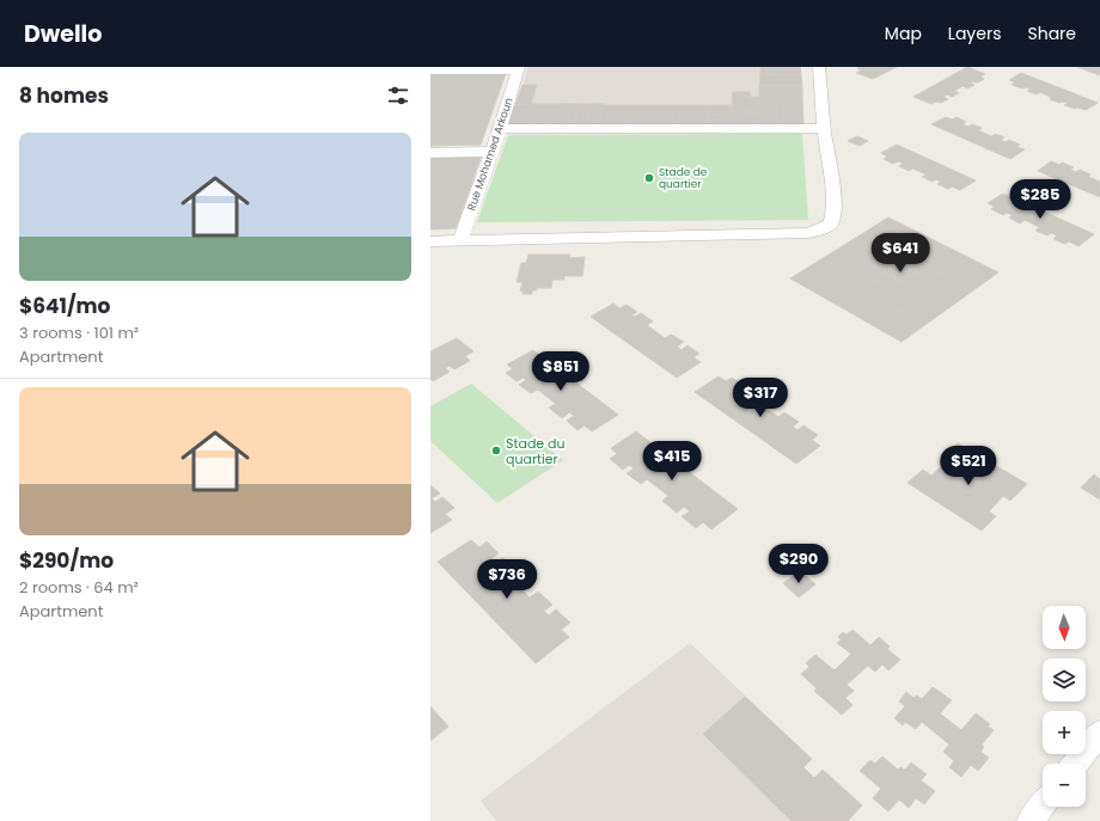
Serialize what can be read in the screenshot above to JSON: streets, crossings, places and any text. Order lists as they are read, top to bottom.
{
  "streets": {
    "street": ["Rue Mohamed Arkoun"]
  },
  "places": ["Stade de quartier", "Stade du quartier"],
  "north": "bottom",
  "page": {
    "header": "Dwello",
    "nav": ["Map", "Layers", "Share"],
    "heading": "8 homes",
    "list": [
      {
        "name": "$641/mo",
        "note": "3 rooms · 101 m² · Apartment"
      },
      {
        "name": "$290/mo",
        "note": "2 rooms · 64 m² · Apartment"
      }
    ],
    "price": [
      "$285",
      "$641",
      "$851",
      "$317",
      "$415",
      "$521",
      "$290",
      "$736"
    ],
    "map_buttons": ["+", "−"]
  }
}
